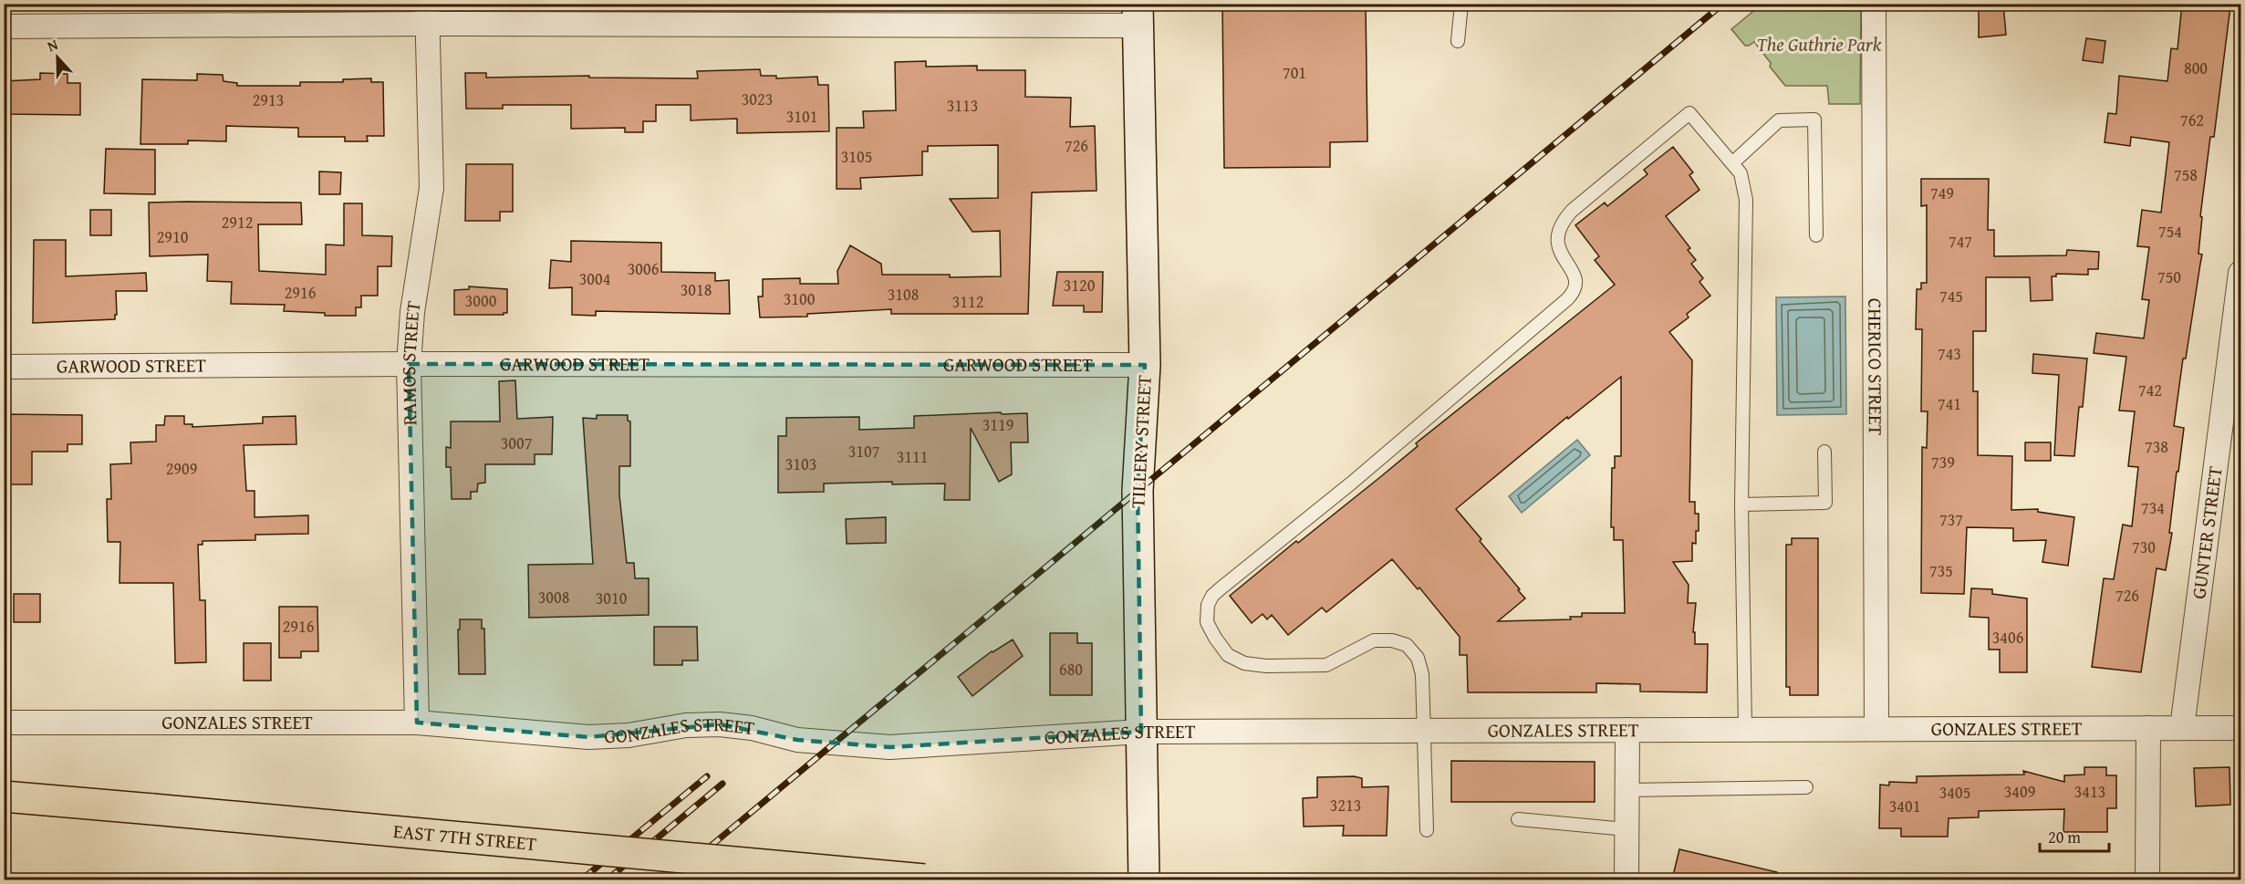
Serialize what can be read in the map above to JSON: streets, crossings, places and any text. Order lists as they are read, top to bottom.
{
  "streets": {
    "main road": ["EAST 7TH STREET"],
    "street": [
      "RAMOS STREET",
      "GARWOOD STREET",
      "CHERICO STREET",
      "TILLERY STREET",
      "GUNTER STREET",
      "GONZALES STREET"
    ]
  },
  "crossings": [
    ["RAMOS STREET", "GARWOOD STREET"],
    ["RAMOS STREET", "GONZALES STREET"],
    ["GARWOOD STREET", "TILLERY STREET"],
    ["CHERICO STREET", "GONZALES STREET"],
    ["TILLERY STREET", "GONZALES STREET"],
    ["GUNTER STREET", "GONZALES STREET"]
  ],
  "parks": ["The Guthrie Park"],
  "house_numbers": [
    "800",
    "701",
    "3023",
    "2913",
    "3113",
    "3101",
    "762",
    "726",
    "3105",
    "758",
    "749",
    "2912",
    "754",
    "2910",
    "747",
    "3006",
    "750",
    "3004",
    "3120",
    "3018",
    "2916",
    "3108",
    "745",
    "3100",
    "3000",
    "3112",
    "743",
    "742",
    "741",
    "3119",
    "3007",
    "738",
    "3107",
    "3111",
    "739",
    "3103",
    "2909",
    "734",
    "737",
    "730",
    "735",
    "726",
    "3008",
    "3010",
    "2916",
    "3406",
    "680",
    "3409",
    "3413",
    "3405",
    "3213",
    "3401"
  ],
  "scale_bar": "20 m",
  "north": "top"
}
